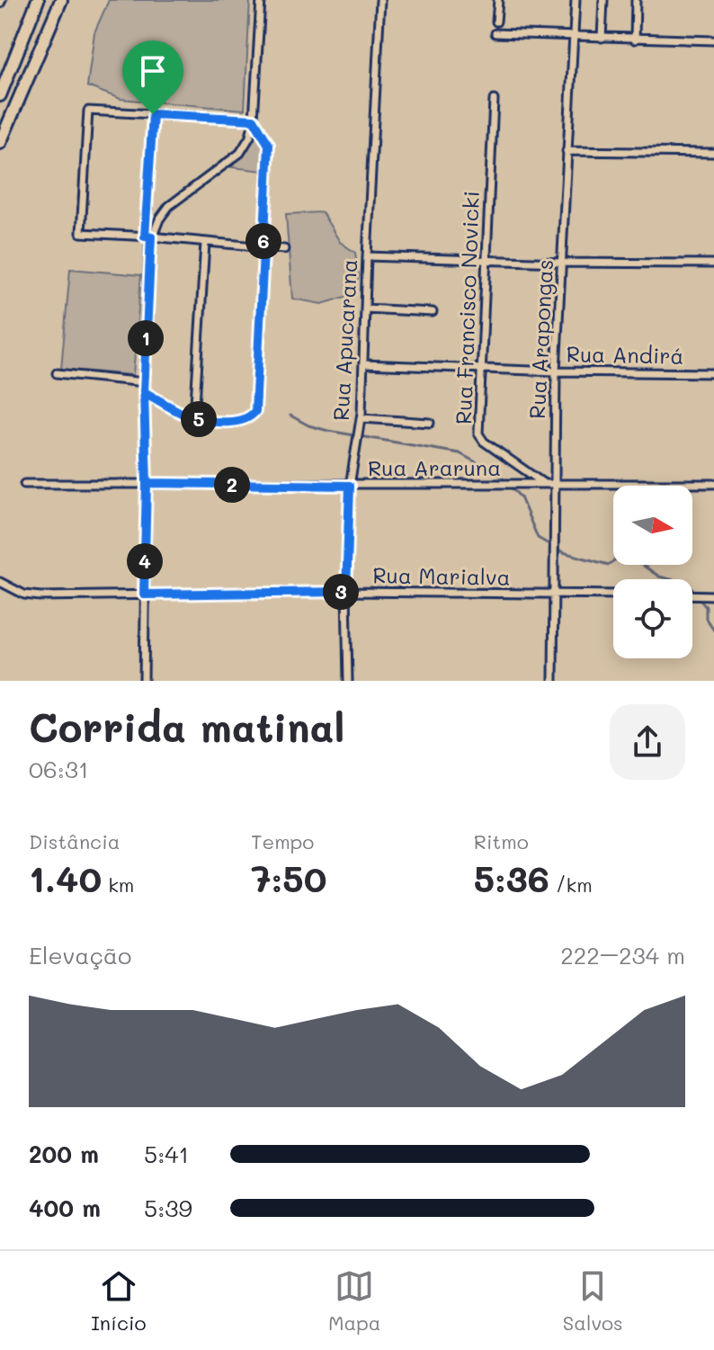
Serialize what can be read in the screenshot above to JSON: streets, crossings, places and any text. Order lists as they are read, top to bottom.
{
  "streets": {
    "street": [
      "Rua Francisco Novicki",
      "Rua Arapongas",
      "Rua Apucarana",
      "Rua Andirá",
      "Rua Araruna",
      "Rua Marialva"
    ]
  },
  "crossings": [
    ["Rua Francisco Novicki", "Rua Andirá"],
    ["Rua Francisco Novicki", "Rua Araruna"],
    ["Rua Arapongas", "Rua Andirá"],
    ["Rua Arapongas", "Rua Araruna"],
    ["Rua Arapongas", "Rua Marialva"],
    ["Rua Apucarana", "Rua Andirá"],
    ["Rua Apucarana", "Rua Araruna"],
    ["Rua Apucarana", "Rua Marialva"]
  ],
  "north": "right",
  "page": {
    "pins": [
      "6",
      "1",
      "5",
      "2",
      "4",
      "3"
    ],
    "heading": ["Corrida matinal", "06:31"],
    "stats": [
      ["Distância", "1.40 km"],
      ["Tempo", "7:50"],
      ["Ritmo", "5:36 /km"]
    ],
    "chart": ["Elevação", "222–234 m"],
    "list": [
      {
        "name": "200 m",
        "note": "5:41"
      },
      {
        "name": "400 m",
        "note": "5:39"
      }
    ],
    "tabs": ["Início", "Mapa", "Salvos"]
  }
}
